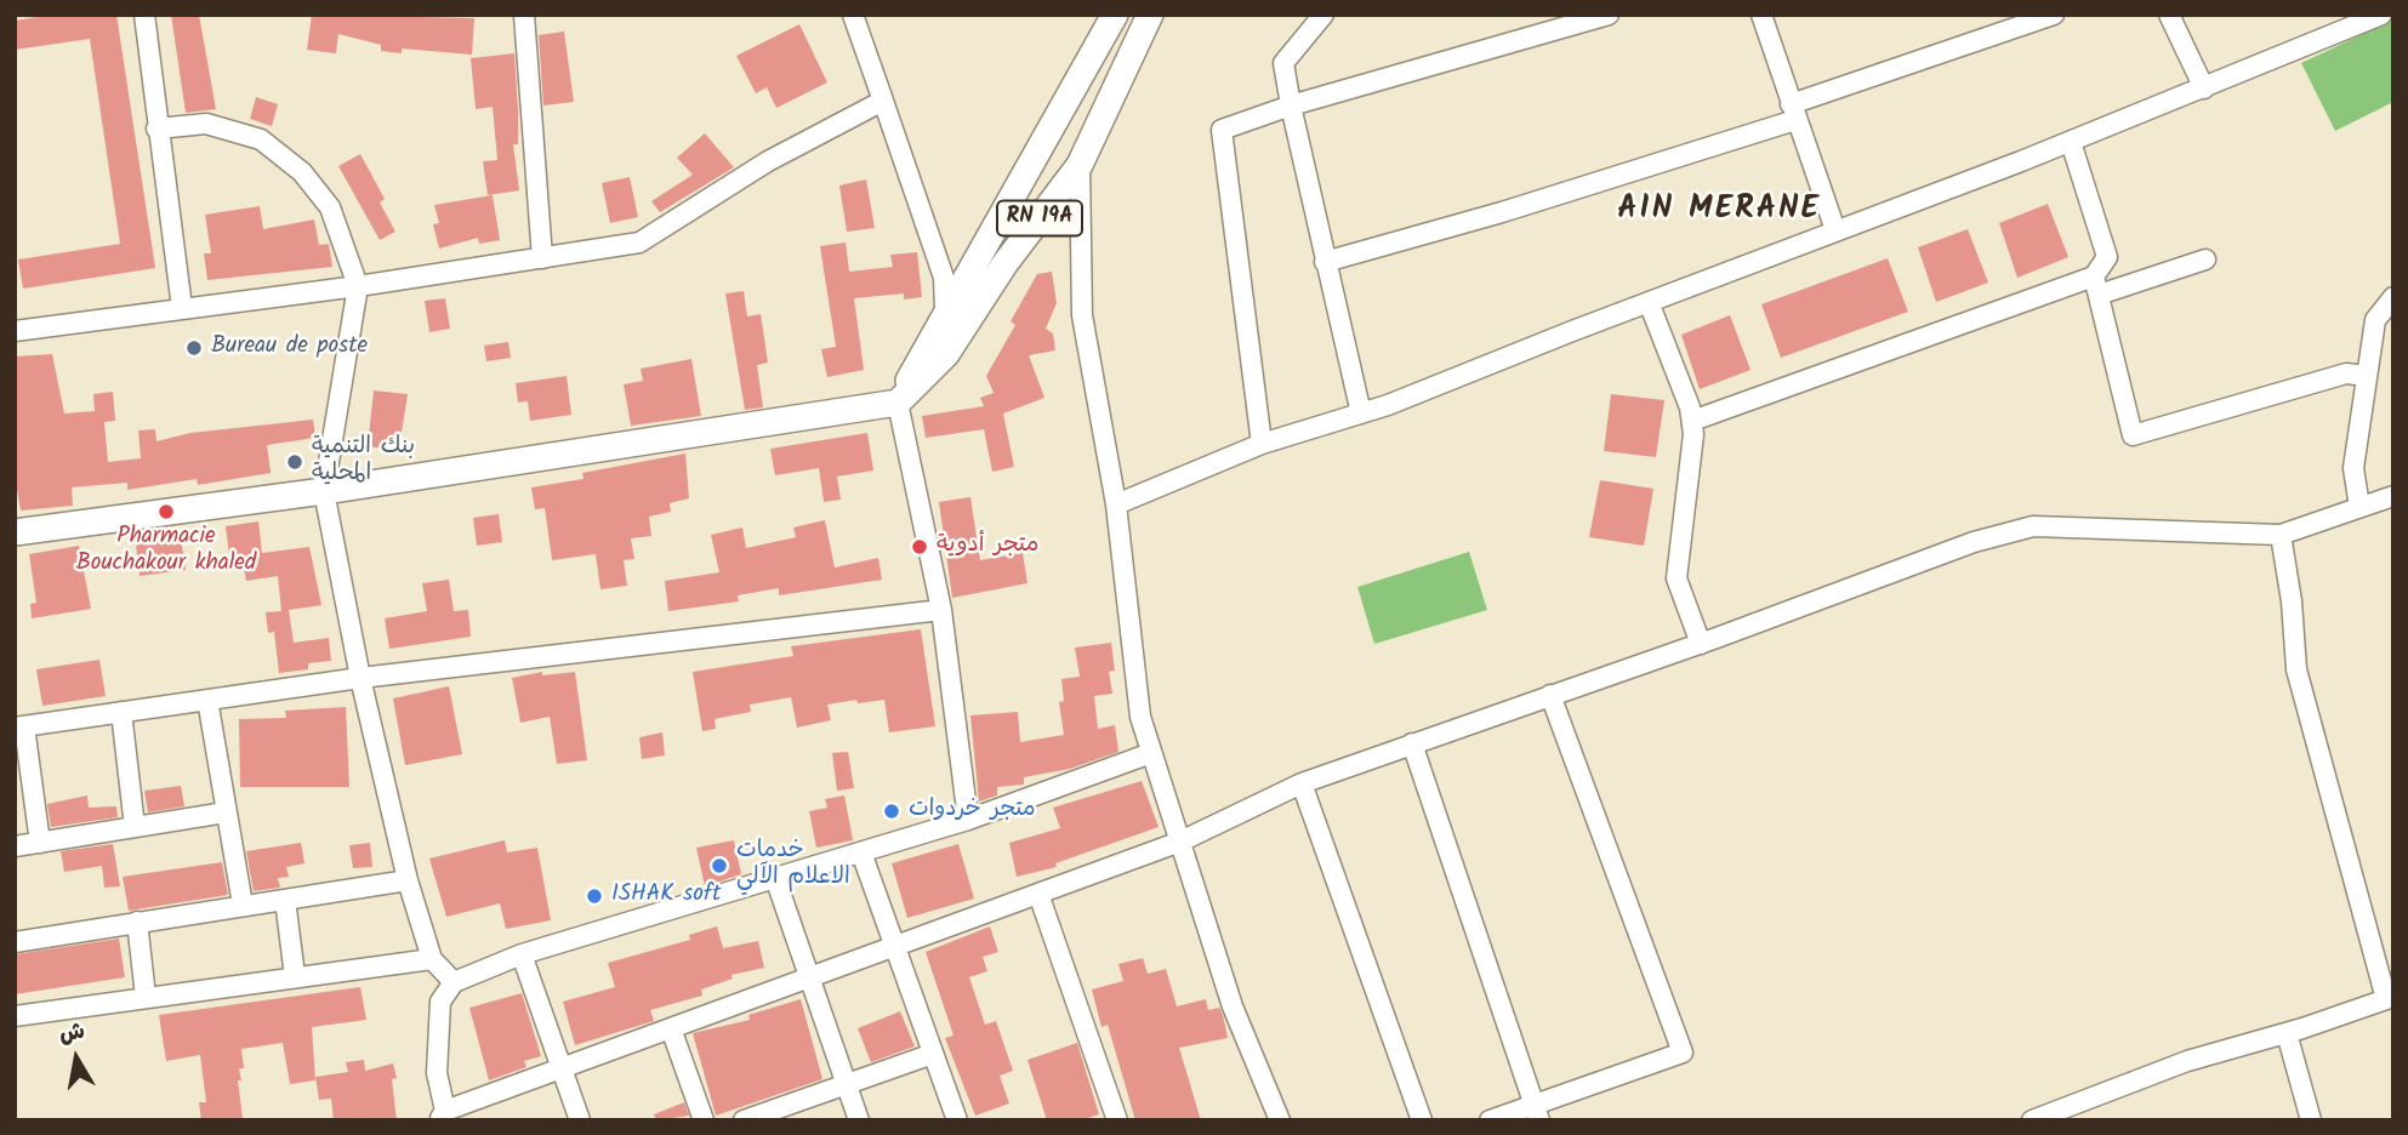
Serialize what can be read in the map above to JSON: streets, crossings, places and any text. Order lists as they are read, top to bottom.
{
  "streets": {
    "main road": ["RN 19A"]
  },
  "districts": ["AIN MERANE"],
  "places": [
    "Bureau de poste",
    "بنك التنمية المحلية",
    "Pharmacie Bouchakour khaled",
    "متجر أدوية",
    "متجر خردوات",
    "خدمات الاعلام الآلي",
    "ISHAK soft"
  ],
  "north": "top"
}
